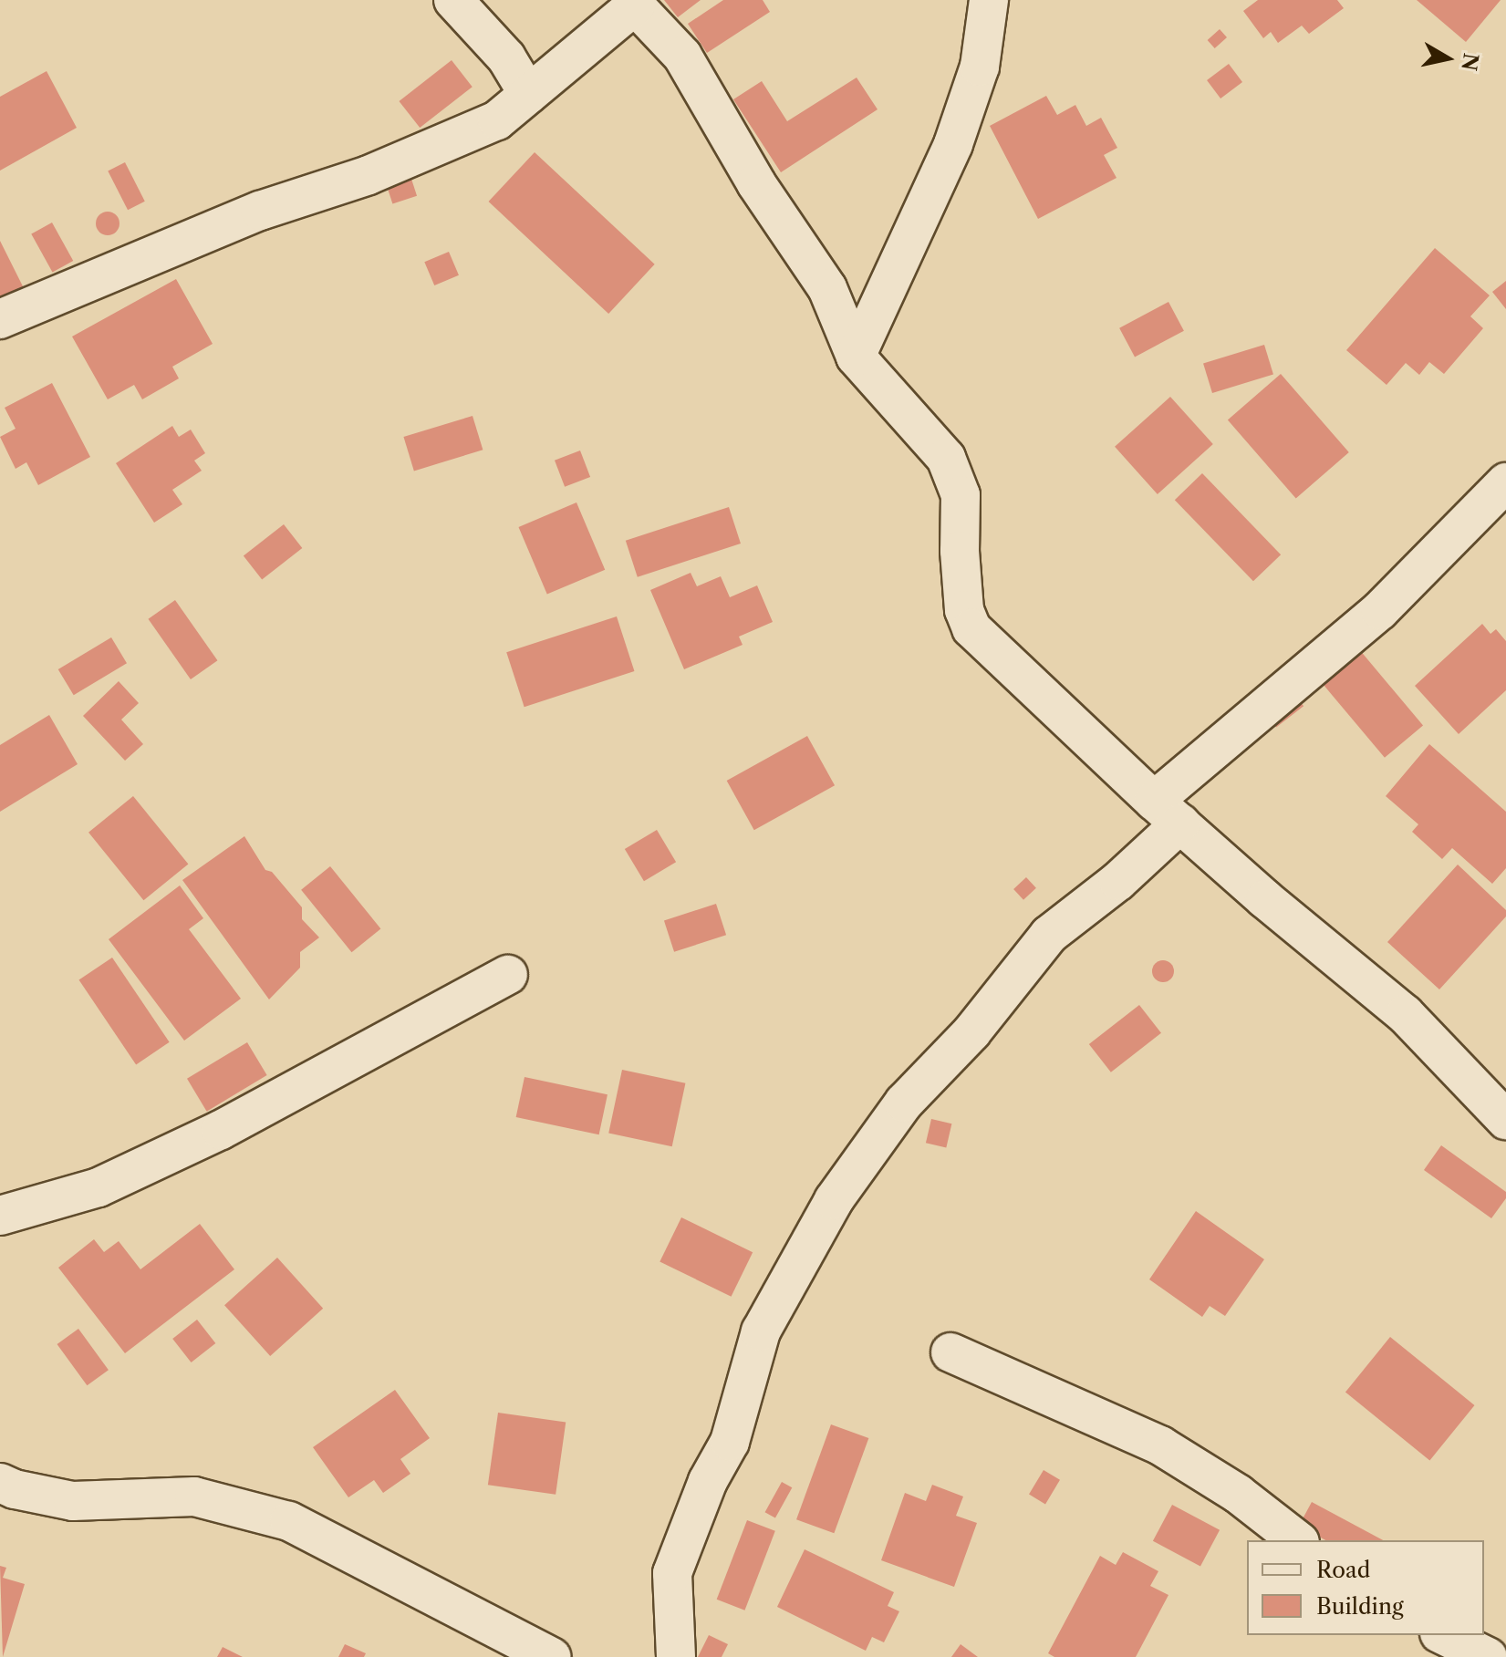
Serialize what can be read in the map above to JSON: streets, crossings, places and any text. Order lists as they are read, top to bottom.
{
  "legend": ["Road", "Building"],
  "north": "right"
}
